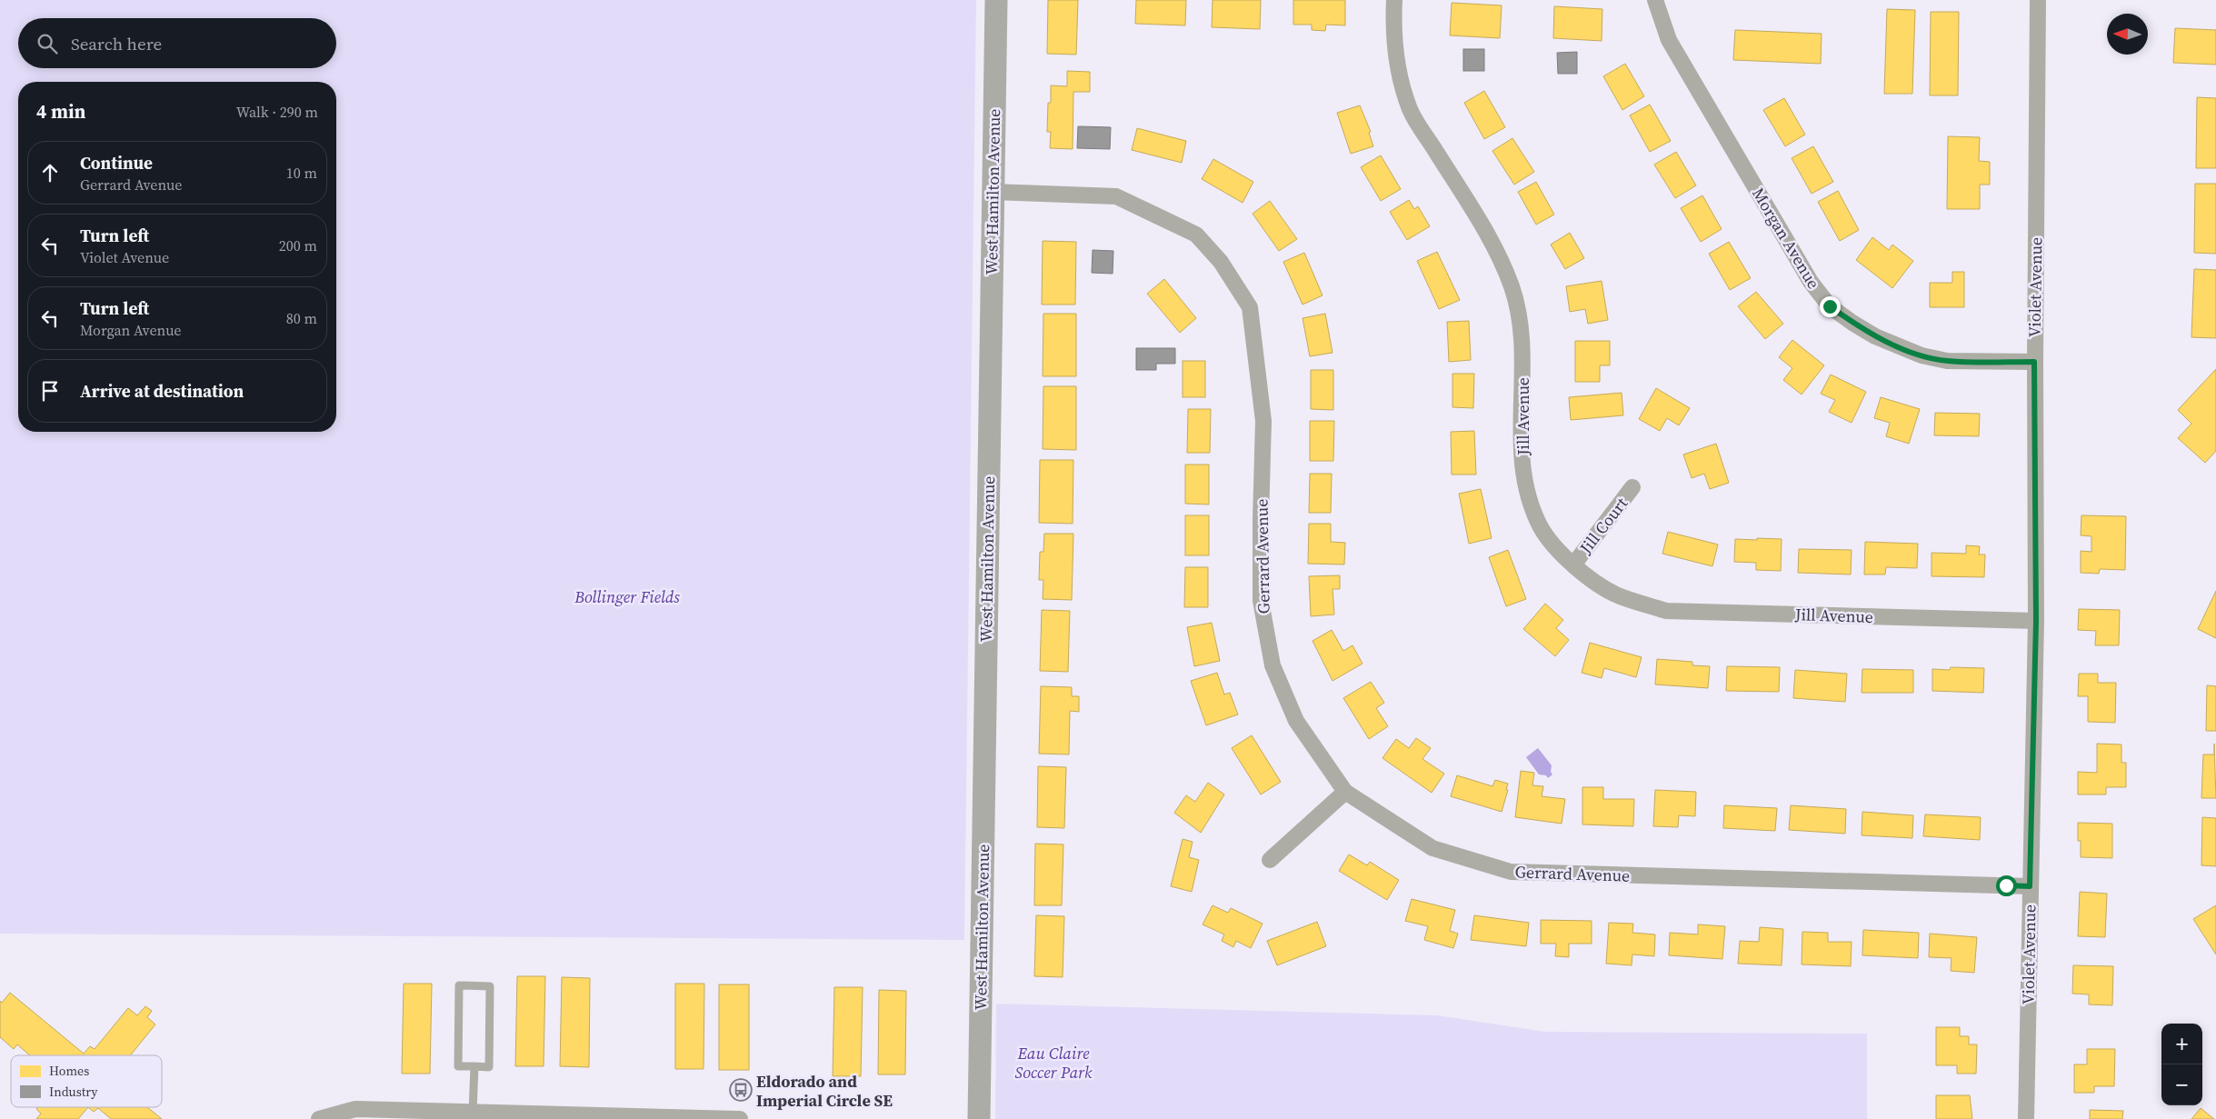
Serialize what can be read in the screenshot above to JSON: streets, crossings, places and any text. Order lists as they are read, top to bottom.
{
  "streets": {
    "street": [
      "West Hamilton Avenue",
      "Morgan Avenue",
      "Violet Avenue",
      "Jill Avenue",
      "Jill Court",
      "Gerrard Avenue"
    ]
  },
  "crossings": [
    ["West Hamilton Avenue", "Gerrard Avenue"],
    ["Morgan Avenue", "Violet Avenue"],
    ["Violet Avenue", "Jill Avenue"],
    ["Violet Avenue", "Gerrard Avenue"],
    ["Jill Avenue", "Jill Court"]
  ],
  "parks": ["Bollinger Fields", "Eau Claire Soccer Park"],
  "places": {
    "bus stop": ["Eldorado and Imperial Circle SE"]
  },
  "legend": ["Homes", "Industry"],
  "north": "left",
  "page": {
    "search": "Search here",
    "heading": ["4 min", "Walk · 290 m"],
    "list": [
      ["Continue", "Gerrard Avenue", "10 m"],
      ["Turn left", "Violet Avenue", "200 m"],
      ["Turn left", "Morgan Avenue", "80 m"],
      "Arrive at destination"
    ],
    "map_buttons": ["+", "−"]
  }
}
